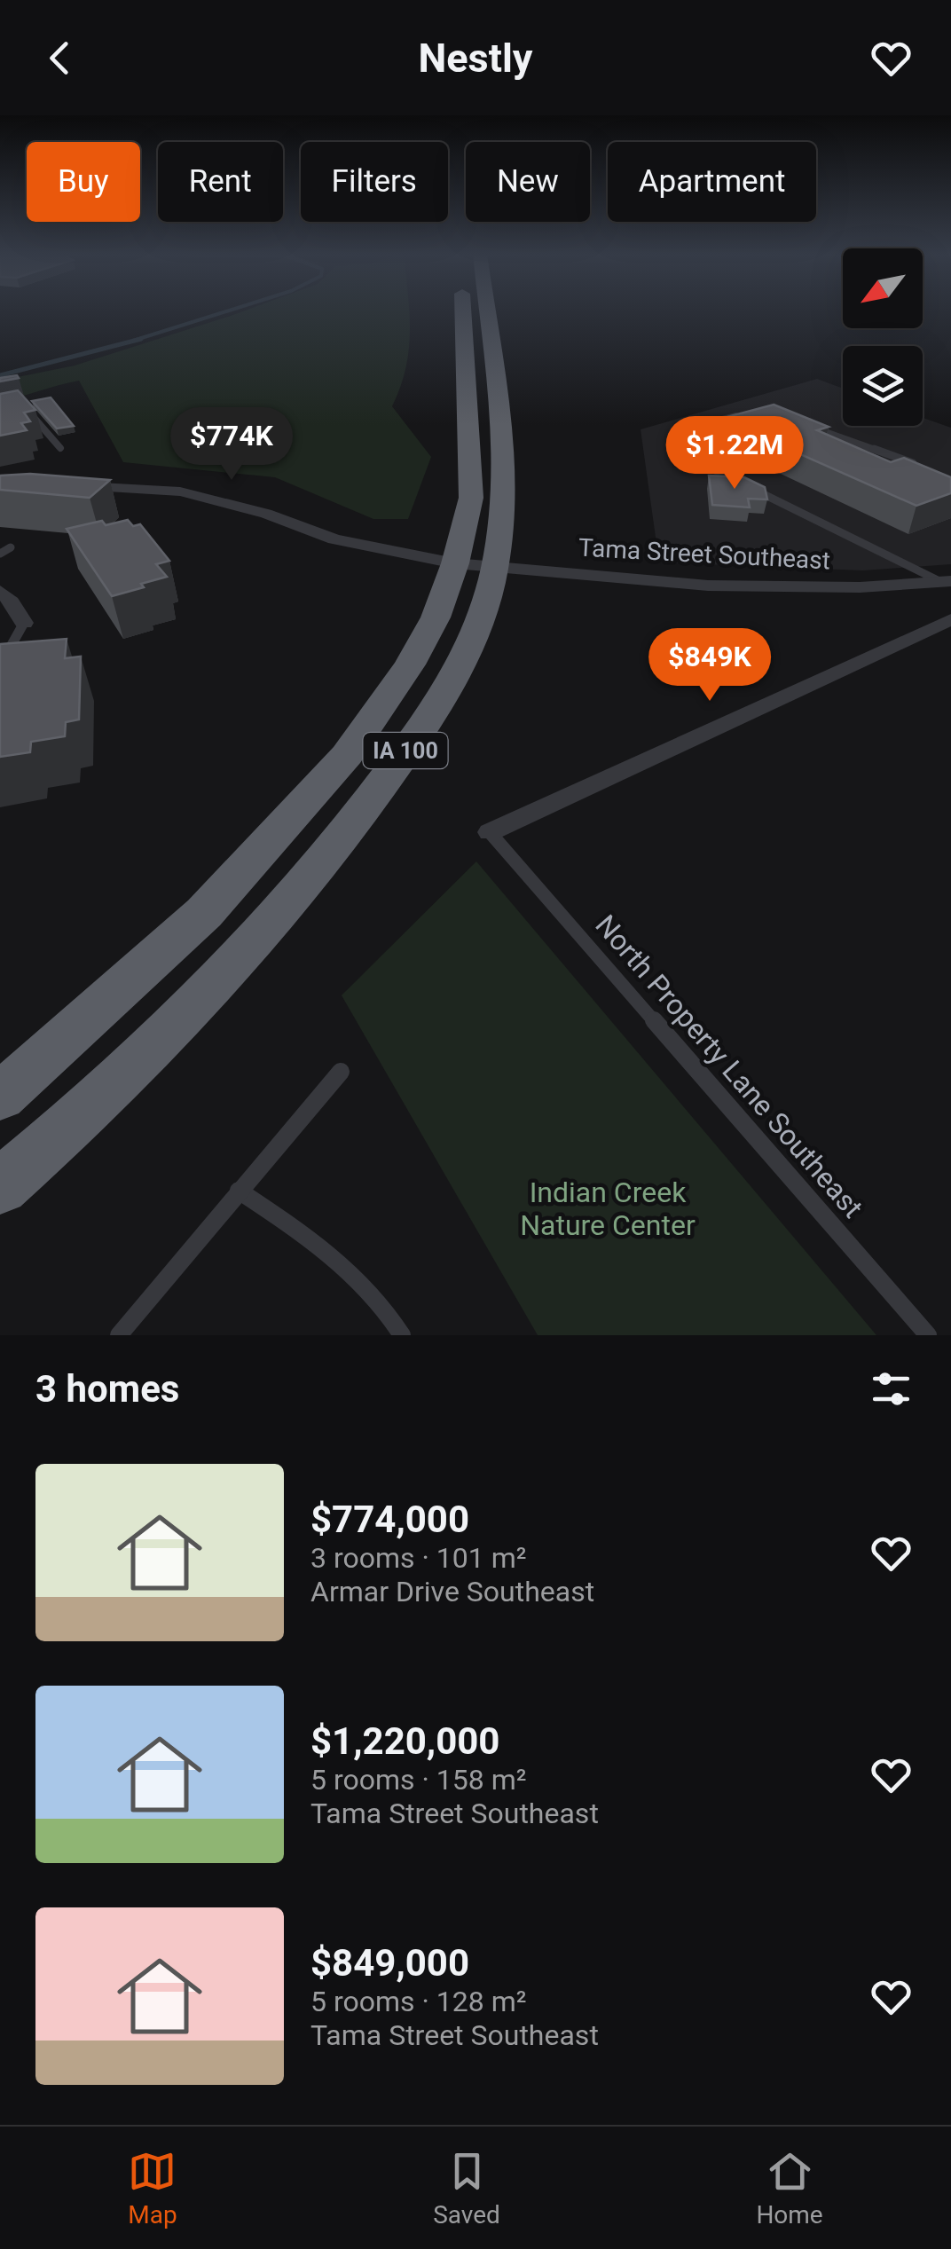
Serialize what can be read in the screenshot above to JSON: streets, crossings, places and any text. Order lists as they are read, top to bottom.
{
  "streets": {
    "highway": ["IA 100"],
    "street": ["Tama Street Southeast"],
    "lane": ["North Property Lane Southeast"]
  },
  "crossings": [
    ["Tama Street Southeast", "IA 100"]
  ],
  "parks": ["Indian Creek Nature Center"],
  "north": "bottom left",
  "page": {
    "header": "Nestly",
    "chip": [
      "Buy",
      "Rent",
      "Filters",
      "New",
      "Apartment"
    ],
    "price": ["$774K", "$1.22M", "$849K"],
    "heading": "3 homes",
    "list": [
      {
        "name": "$774,000",
        "note": "3 rooms · 101 m² · Armar Drive Southeast"
      },
      {
        "name": "$1,220,000",
        "note": "5 rooms · 158 m² · Tama Street Southeast"
      },
      {
        "name": "$849,000",
        "note": "5 rooms · 128 m² · Tama Street Southeast"
      }
    ],
    "tabs": ["Map", "Saved", "Home"]
  }
}
